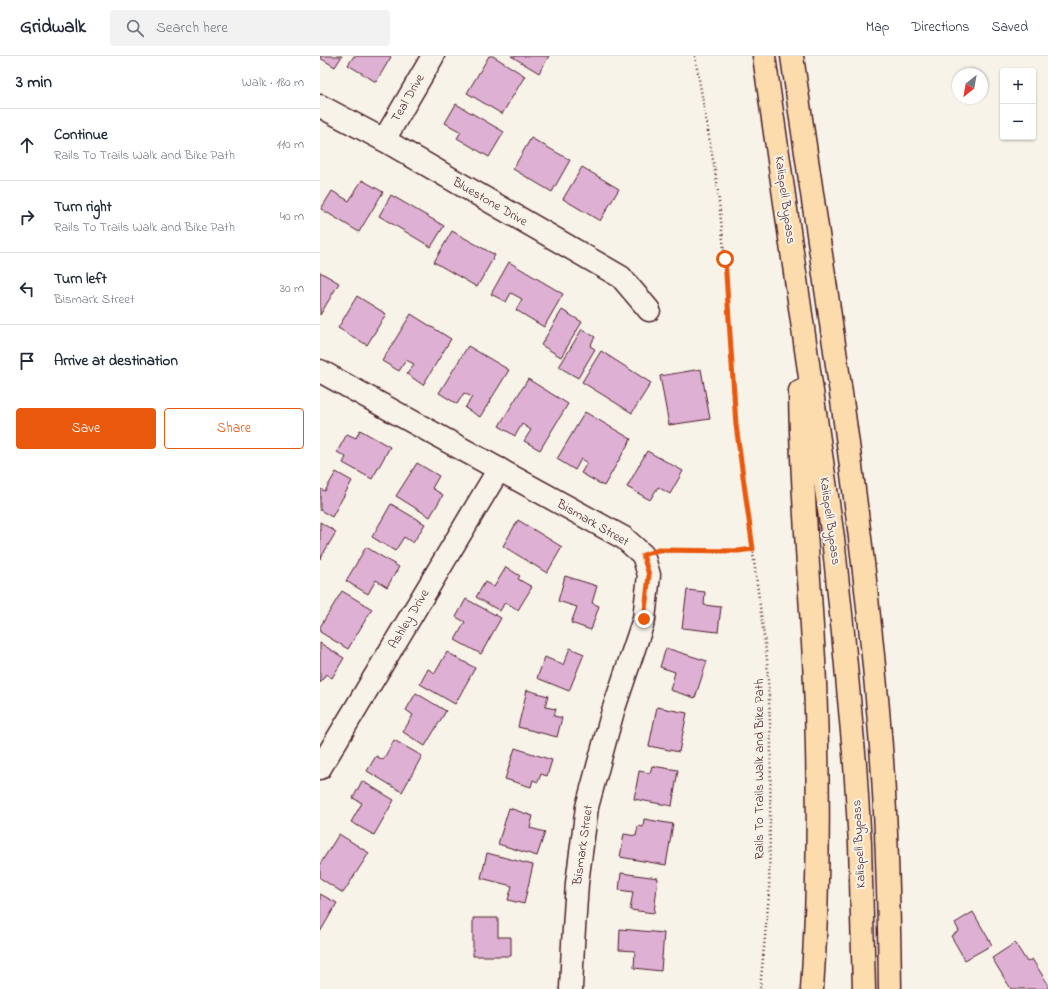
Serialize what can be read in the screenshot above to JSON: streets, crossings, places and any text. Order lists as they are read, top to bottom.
{
  "streets": {
    "highway": ["Kalispell Bypass"],
    "street": [
      "Teal Drive",
      "Bluestone Drive",
      "Bismark Street",
      "Ashley Drive"
    ],
    "path": ["Rails To Trails Walk and Bike Path"]
  },
  "crossings": [
    ["Teal Drive", "Bluestone Drive"],
    ["Bismark Street", "Ashley Drive"]
  ],
  "north": "bottom left",
  "page": {
    "header": "Gridwalk",
    "search": "Search here",
    "nav": ["Map", "Directions", "Saved"],
    "heading": ["3 min", "Walk · 180 m"],
    "map_buttons": ["+", "−"],
    "list": [
      ["Continue", "Rails To Trails Walk and Bike Path", "110 m"],
      ["Turn right", "Rails To Trails Walk and Bike Path", "40 m"],
      ["Turn left", "Bismark Street", "30 m"],
      "Arrive at destination"
    ],
    "buttons": ["Save", "Share"]
  }
}
